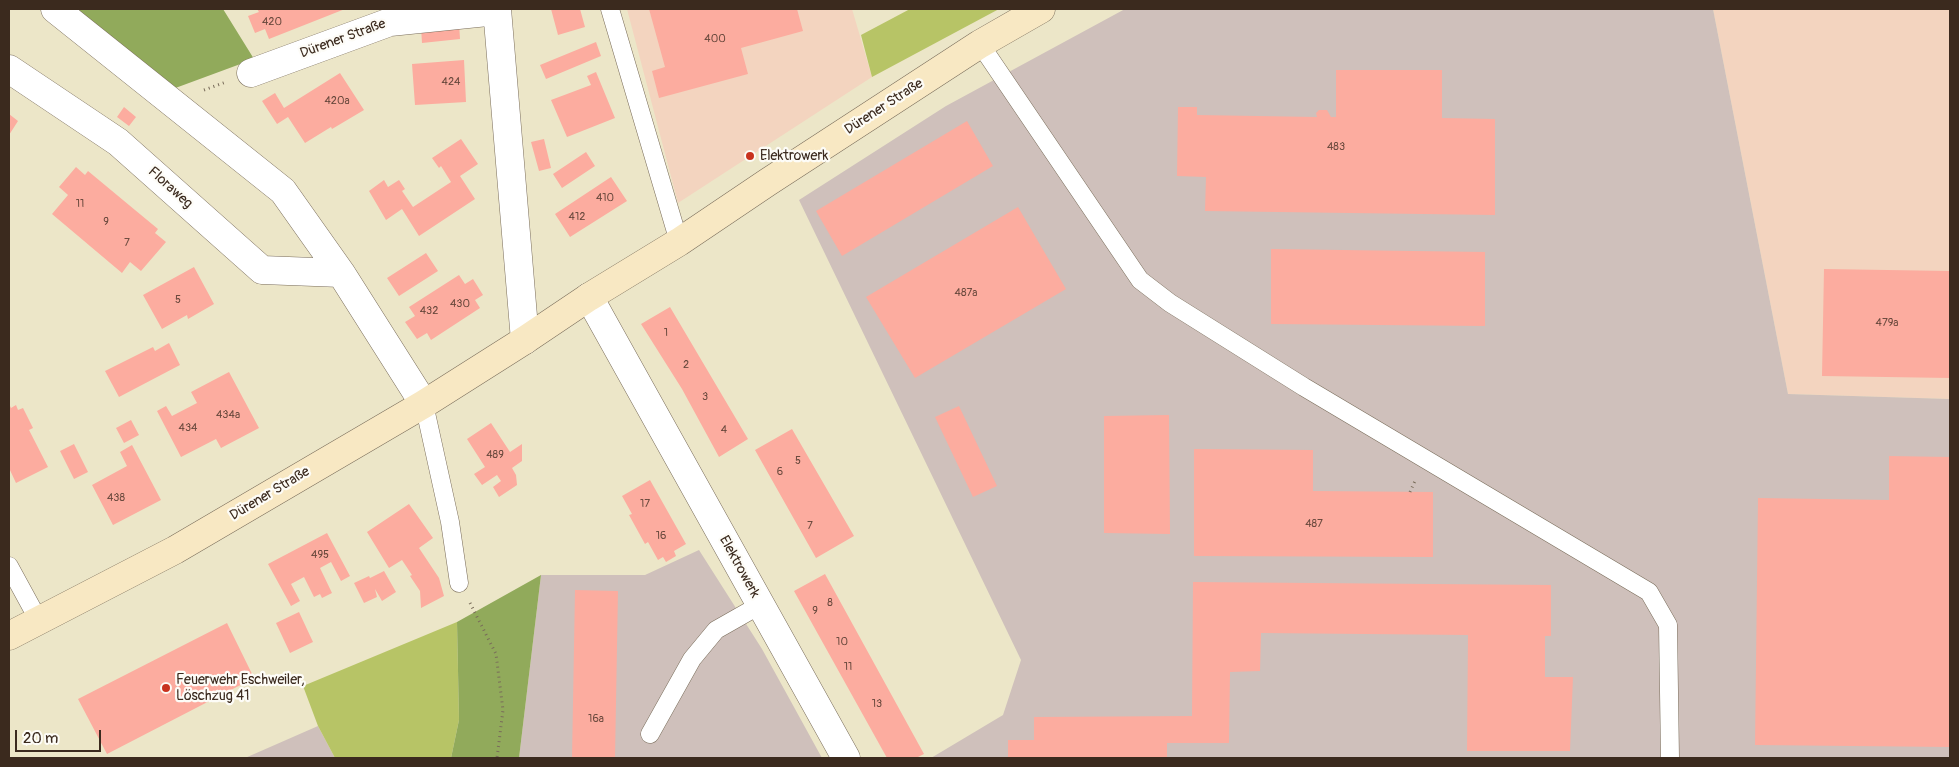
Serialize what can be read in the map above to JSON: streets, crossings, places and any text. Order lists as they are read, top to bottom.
{
  "streets": {
    "street": ["Dürener Straße", "Floraweg", "Elektrowerk"]
  },
  "crossings": [
    ["Dürener Straße", "Elektrowerk"]
  ],
  "places": ["Elektrowerk", "Feuerwehr Eschweiler, Löschzug 41"],
  "house_numbers": [
    "420",
    "400",
    "424",
    "420a",
    "483",
    "410",
    "11",
    "412",
    "9",
    "7",
    "487a",
    "5",
    "430",
    "432",
    "479a",
    "1",
    "2",
    "3",
    "434a",
    "434",
    "4",
    "489",
    "5",
    "6",
    "438",
    "17",
    "487",
    "7",
    "16",
    "495",
    "8",
    "9",
    "10",
    "11",
    "13",
    "16a"
  ],
  "scale_bar": "20 m"
}
